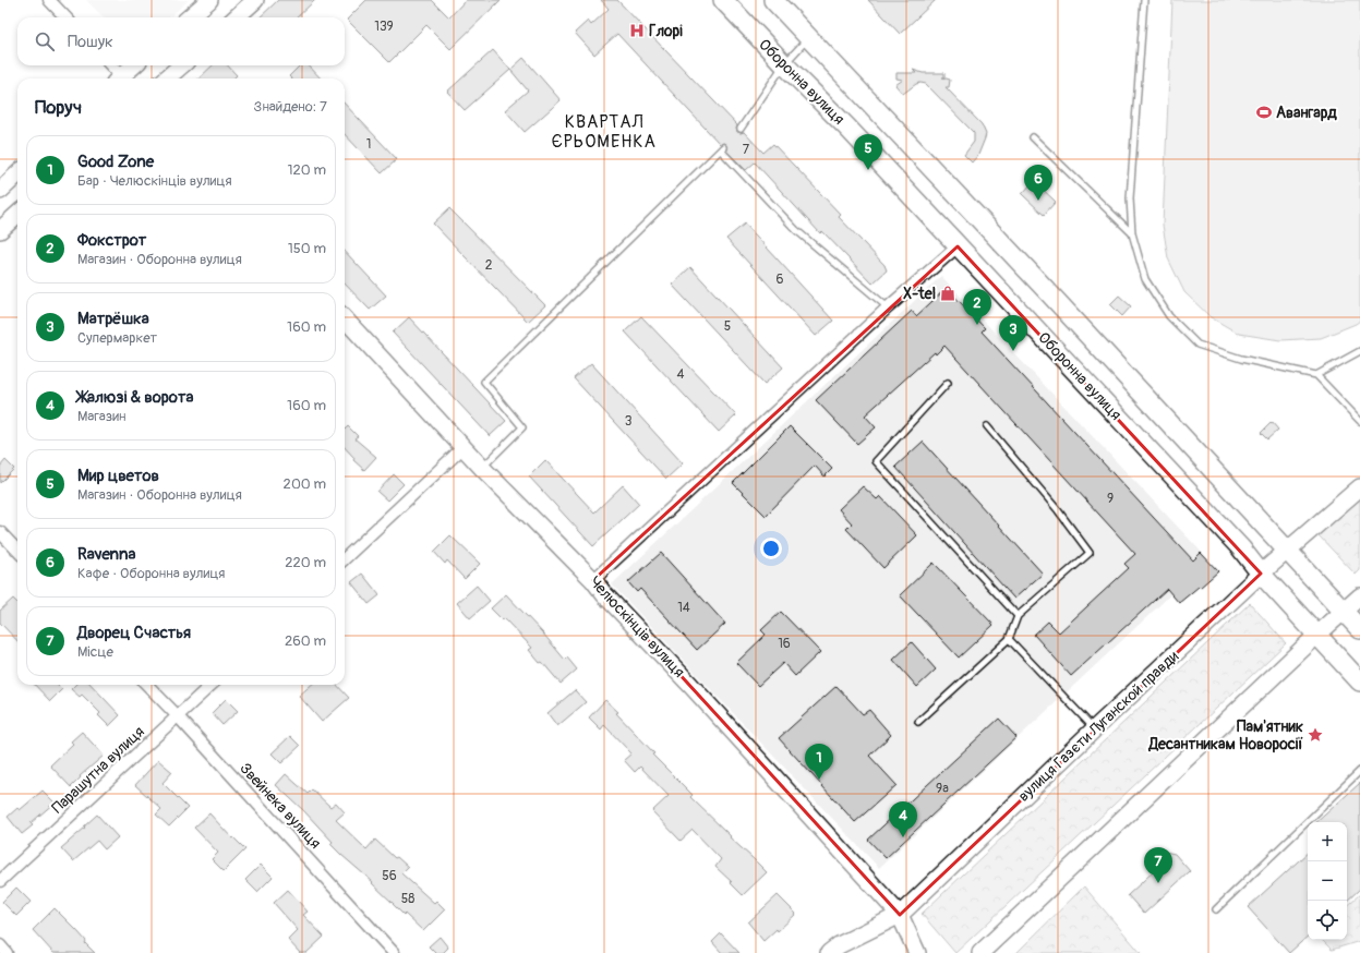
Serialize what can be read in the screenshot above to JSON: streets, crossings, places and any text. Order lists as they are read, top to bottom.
{
  "streets": {
    "main road": ["Оборонна вулиця"],
    "street": [
      "Челюскінців вулиця",
      "вулиця Газєти Луганской правди",
      "Парашутна вулиця",
      "Звейнека вулиця"
    ]
  },
  "crossings": [
    ["Оборонна вулиця", "вулиця Газєти Луганской правди"],
    ["Челюскінців вулиця", "вулиця Газєти Луганской правди"],
    ["Парашутна вулиця", "Звейнека вулиця"]
  ],
  "districts": ["КВАРТАЛ ЄРЬОМЕНКА"],
  "places": {
    "hospital": ["Глорі"],
    "sports": ["Авангард"],
    "shop": ["X-tel"],
    "place": ["Пам'ятник Десантникам Новоросії"]
  },
  "house_numbers": [
    "139",
    "1",
    "7",
    "2",
    "6",
    "5",
    "4",
    "3",
    "9",
    "14",
    "16",
    "9а",
    "56",
    "58"
  ],
  "page": {
    "search": "Пошук",
    "heading": ["Поруч", "Знайдено: 7"],
    "pins": [
      "5",
      "6",
      "2",
      "3",
      "1",
      "4",
      "7"
    ],
    "list": [
      {
        "mark": "1",
        "name": "Good Zone",
        "note": "Бар · Челюскінців вулиця",
        "value": "120 m"
      },
      {
        "mark": "2",
        "name": "Фокстрот",
        "note": "Магазин · Оборонна вулиця",
        "value": "150 m"
      },
      {
        "mark": "3",
        "name": "Матрёшка",
        "note": "Супермаркет",
        "value": "160 m"
      },
      {
        "mark": "4",
        "name": "Жалюзі & ворота",
        "note": "Магазин",
        "value": "160 m"
      },
      {
        "mark": "5",
        "name": "Мир цветов",
        "note": "Магазин · Оборонна вулиця",
        "value": "200 m"
      },
      {
        "mark": "6",
        "name": "Ravenna",
        "note": "Кафе · Оборонна вулиця",
        "value": "220 m"
      },
      {
        "mark": "7",
        "name": "Дворец Счастья",
        "note": "Місце",
        "value": "260 m"
      }
    ],
    "map_buttons": ["+", "−"]
  }
}
